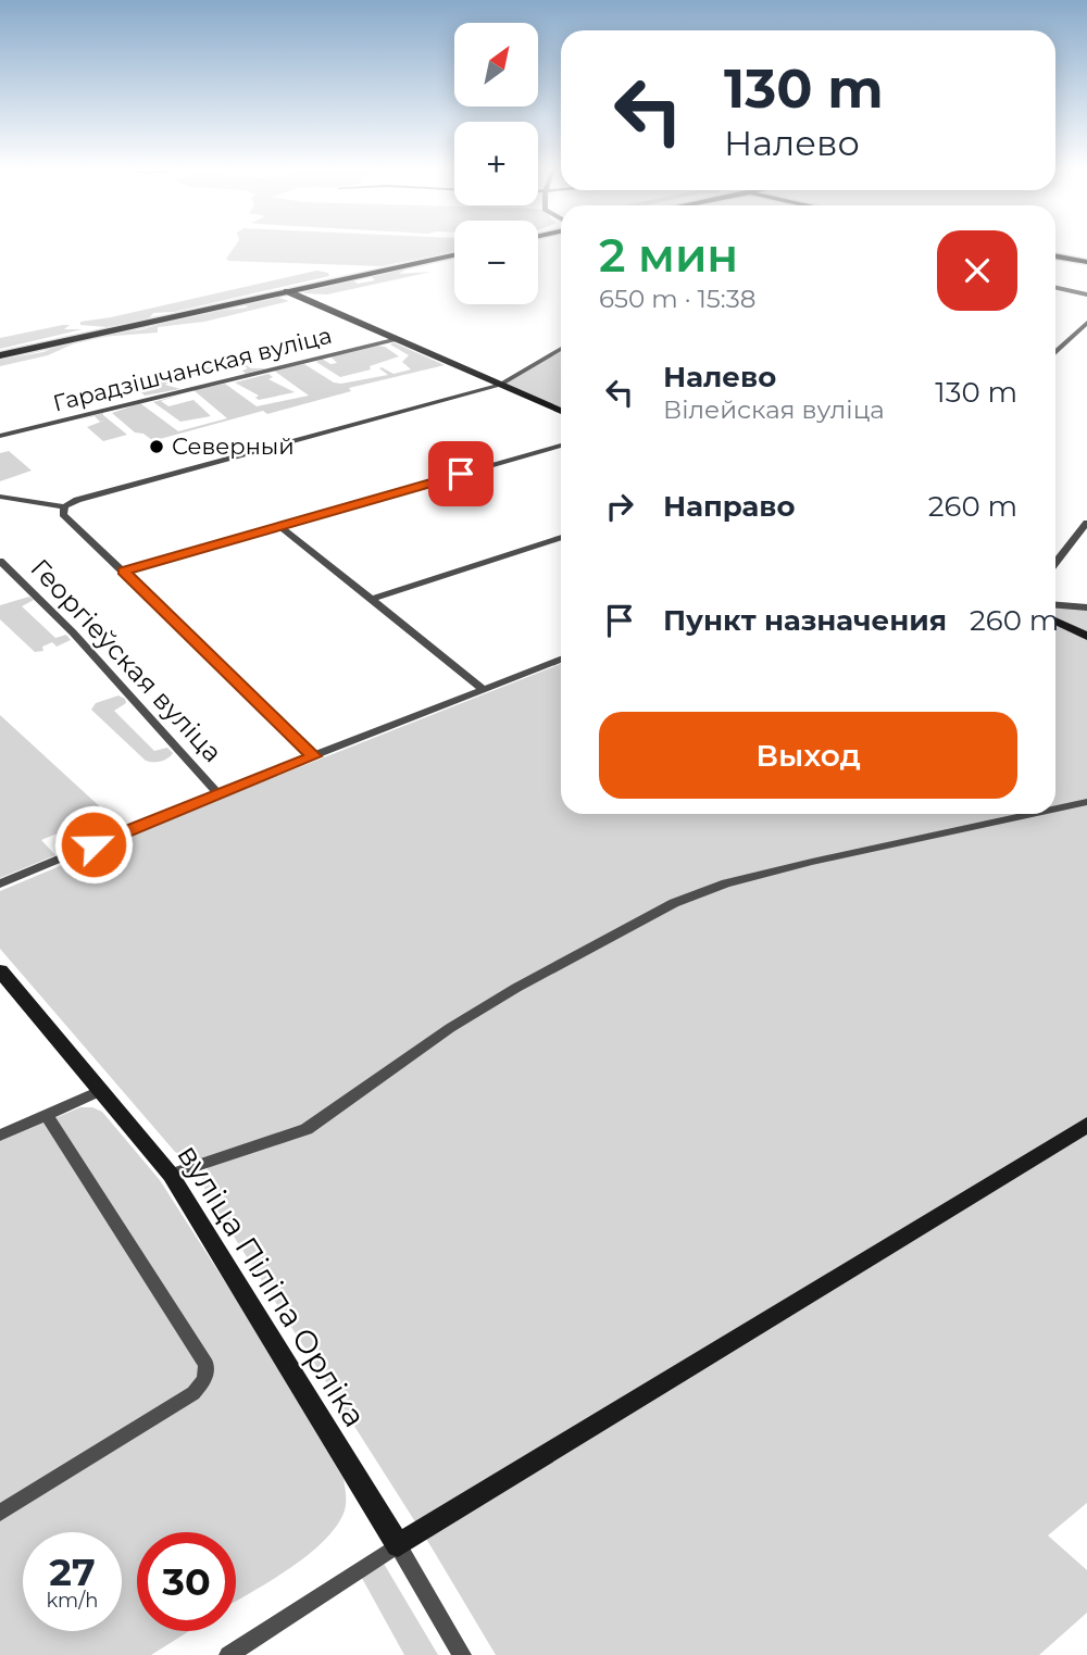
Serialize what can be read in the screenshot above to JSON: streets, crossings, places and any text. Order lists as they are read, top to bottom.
{
  "streets": {
    "street": ["Гарадзішчанская вуліца", "Георгіеўская вуліца", "вуліца Піліпа Орліка"]
  },
  "places": ["Северный"],
  "north": "top right",
  "page": {
    "map_buttons": ["+", "−"],
    "turn": ["130 m", "Налево"],
    "heading": ["2 мин", "650 m · 15:38"],
    "list": [
      {
        "name": "Налево",
        "note": "Вілейская вуліца",
        "value": "130 m"
      },
      {
        "name": "Направо",
        "value": "260 m"
      },
      {
        "name": "Пункт назначения",
        "value": "260 m"
      }
    ],
    "buttons": "Выход",
    "speed": "27 km/h",
    "limit": "30"
  }
}
